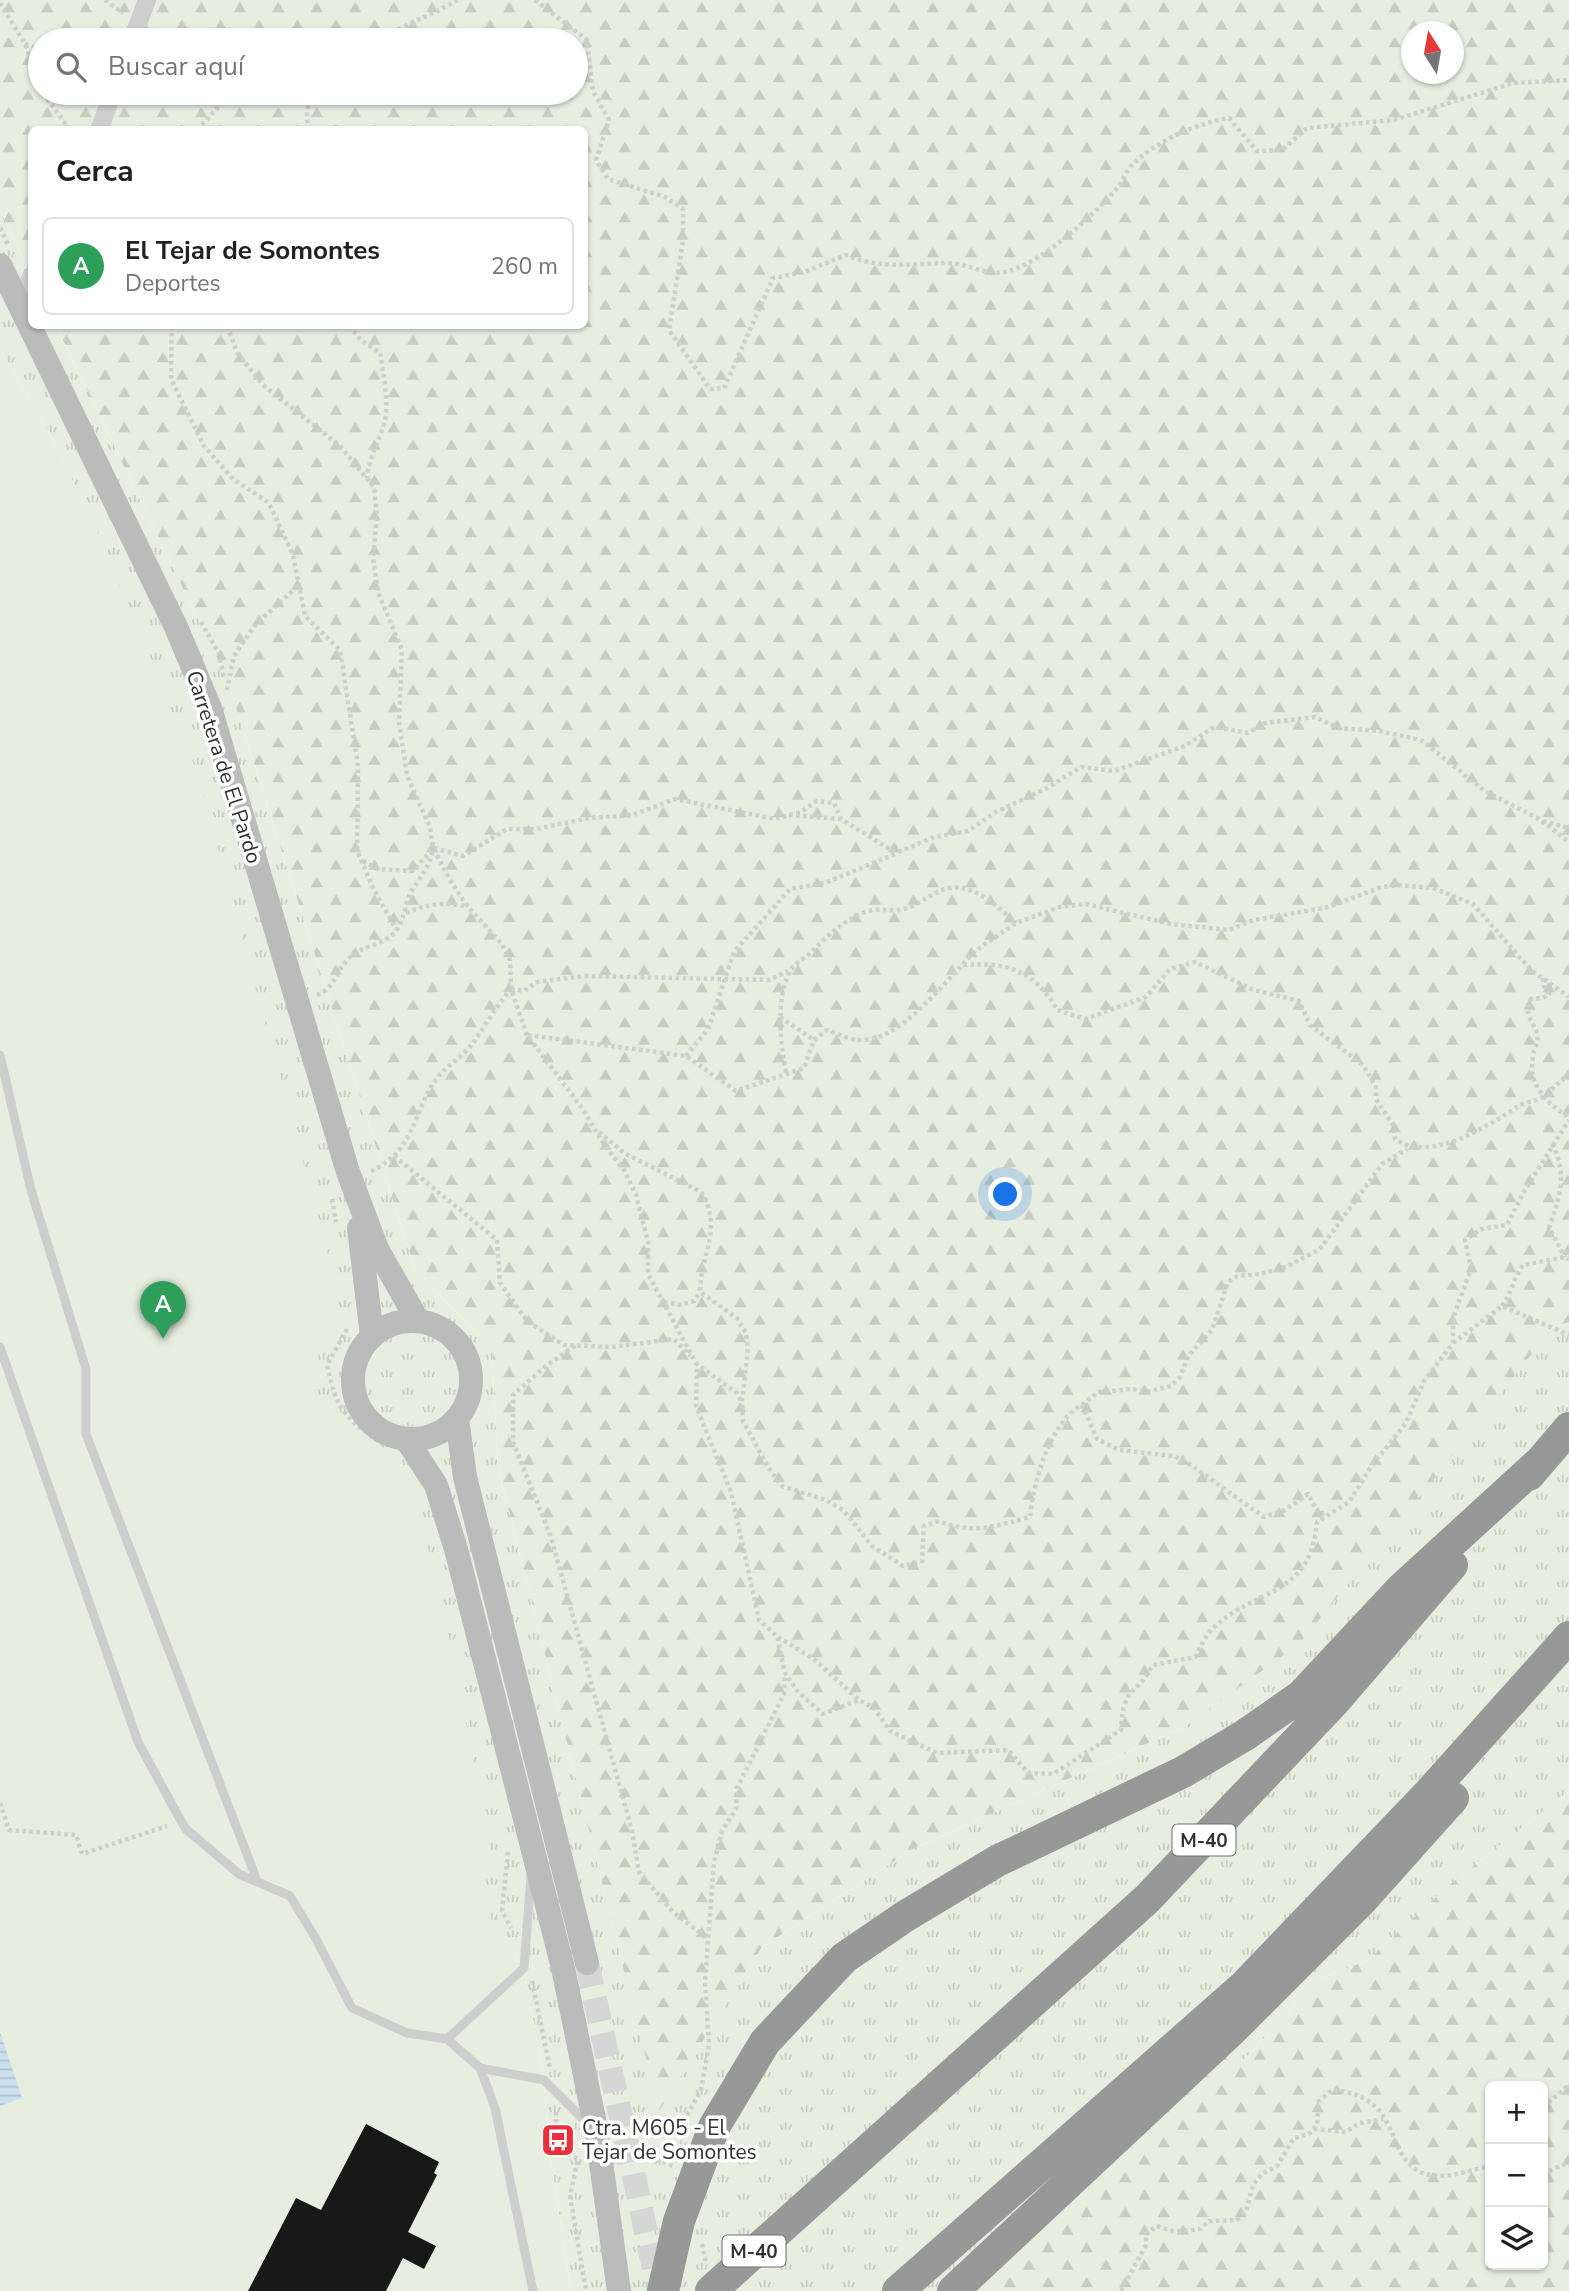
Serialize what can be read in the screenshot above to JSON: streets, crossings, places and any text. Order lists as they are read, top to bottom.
{
  "streets": {
    "highway": ["M-40"],
    "street": ["Carretera de El Pardo"]
  },
  "places": {
    "bus stop": ["Ctra. M605 - El Tejar de Somontes"]
  },
  "north": "top",
  "page": {
    "search": "Buscar aquí",
    "heading": "Cerca",
    "list": [
      {
        "mark": "A",
        "name": "El Tejar de Somontes",
        "note": "Deportes",
        "value": "260 m"
      }
    ],
    "pins": "A",
    "map_buttons": ["+", "−"]
  }
}
